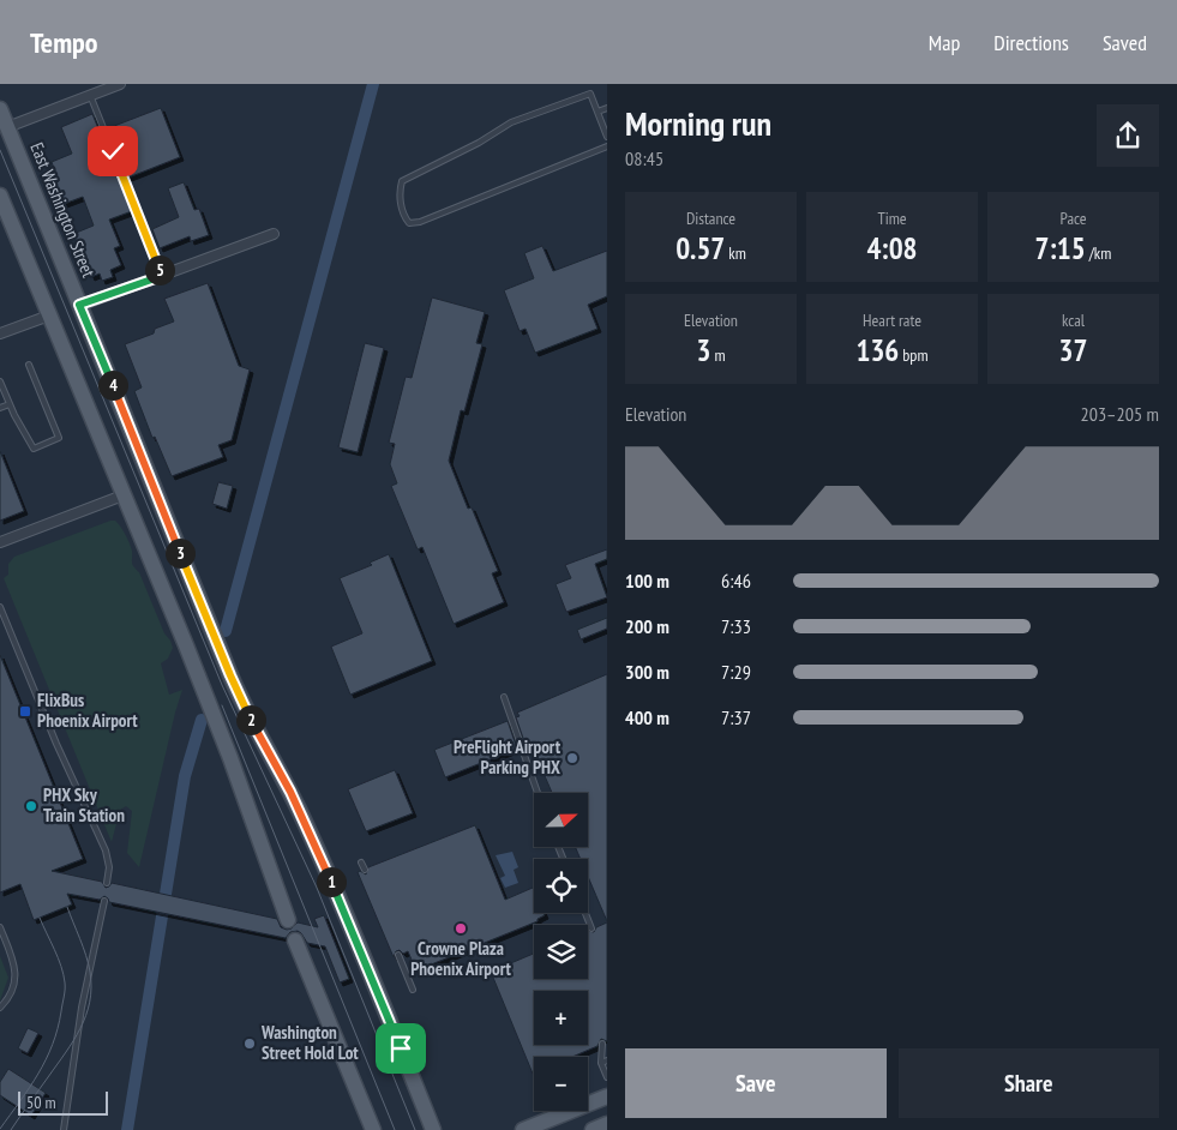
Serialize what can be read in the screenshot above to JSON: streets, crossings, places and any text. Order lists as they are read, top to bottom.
{
  "streets": {
    "main road": ["East Washington Street"]
  },
  "places": {
    "transit": ["FlixBus Phoenix Airport"],
    "other": [
      "PreFlight Airport Parking PHX",
      "PHX Sky Train Station",
      "Crowne Plaza Phoenix Airport",
      "Washington Street Hold Lot"
    ]
  },
  "scale_bar": "50 m",
  "north": "right",
  "page": {
    "header": "Tempo",
    "nav": ["Map", "Directions", "Saved"],
    "heading": ["Morning run", "08:45"],
    "stats": [
      ["Distance", "0.57 km"],
      ["Time", "4:08"],
      ["Pace", "7:15 /km"],
      ["Elevation", "3 m"],
      ["Heart rate", "136 bpm"],
      ["kcal", "37"]
    ],
    "pins": [
      "5",
      "4",
      "3",
      "2",
      "1"
    ],
    "chart": ["Elevation", "203–205 m"],
    "list": [
      {
        "name": "100 m",
        "note": "6:46"
      },
      {
        "name": "200 m",
        "note": "7:33"
      },
      {
        "name": "300 m",
        "note": "7:29"
      },
      {
        "name": "400 m",
        "note": "7:37"
      }
    ],
    "map_buttons": ["+", "−"],
    "buttons": ["Save", "Share"],
    "scale": "50 m"
  }
}
